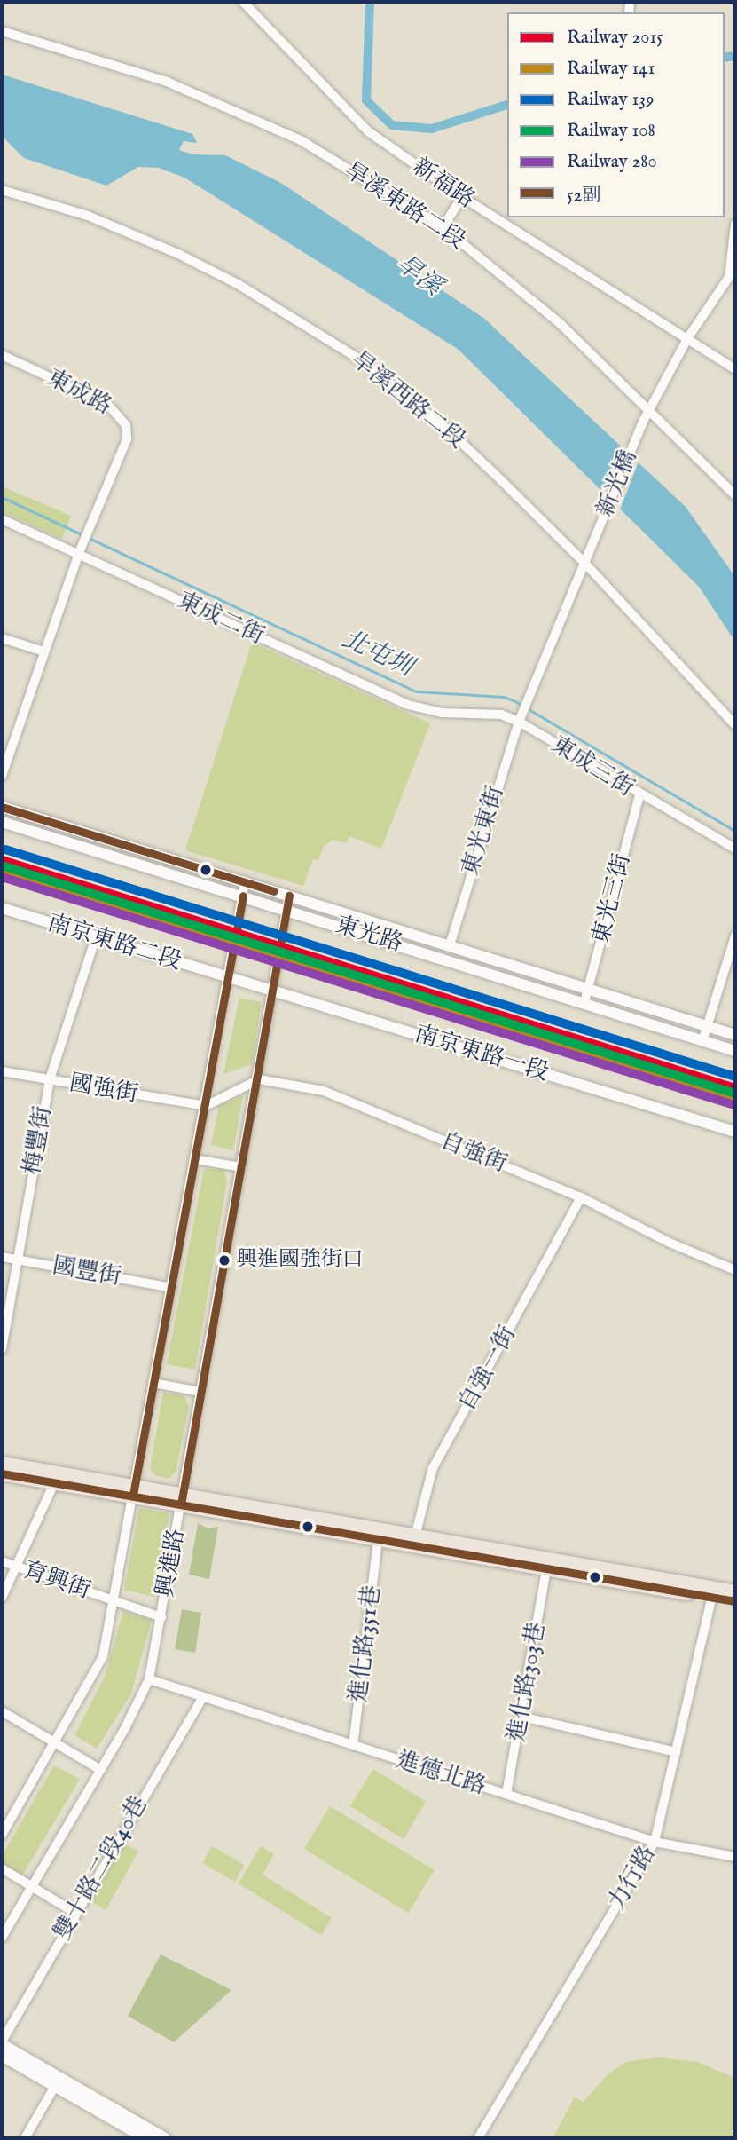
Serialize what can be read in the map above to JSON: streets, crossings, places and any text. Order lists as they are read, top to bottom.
{
  "streets": {
    "street": [
      "新福路",
      "旱溪東路二段",
      "東成路",
      "旱溪西路二段",
      "新光橋",
      "東成二街",
      "東成三街",
      "東光東街",
      "東光三街",
      "東光路",
      "南京東路二段",
      "南京東路一段",
      "國強街",
      "梅豐街",
      "自強街",
      "國豐街",
      "自強一街",
      "興進路",
      "育興街",
      "進化路351巷",
      "進化路303巷",
      "進德北路",
      "雙十路二段40巷",
      "力行路"
    ]
  },
  "crossings": [
    ["新福路", "新光橋"],
    ["旱溪東路二段", "新光橋"],
    ["東成路", "東成二街"],
    ["旱溪西路二段", "新光橋"],
    ["新光橋", "東光東街"],
    ["東成二街", "東成三街"],
    ["東成三街", "東光東街"],
    ["東成三街", "東光三街"],
    ["東光東街", "東光路"],
    ["東光三街", "東光路"],
    ["東光路", "興進路"],
    ["南京東路二段", "南京東路一段"],
    ["南京東路二段", "梅豐街"],
    ["南京東路一段", "興進路"],
    ["國強街", "梅豐街"],
    ["梅豐街", "國豐街"],
    ["自強街", "自強一街"],
    ["自強街", "興進路"],
    ["興進路", "育興街"],
    ["興進路", "進德北路"],
    ["進化路351巷", "進德北路"],
    ["進化路303巷", "進德北路"],
    ["進德北路", "雙十路二段40巷"],
    ["進德北路", "力行路"]
  ],
  "water": ["旱溪", "北屯圳"],
  "places": ["興進國強街口"],
  "lines": [
    "transit line 52副",
    "rail line 139",
    "rail line 2015",
    "rail line 108",
    "rail line 141",
    "rail line 280"
  ],
  "legend": [
    "Railway 2015",
    "Railway 141",
    "Railway 139",
    "Railway 108",
    "Railway 280",
    "52副"
  ]
}
